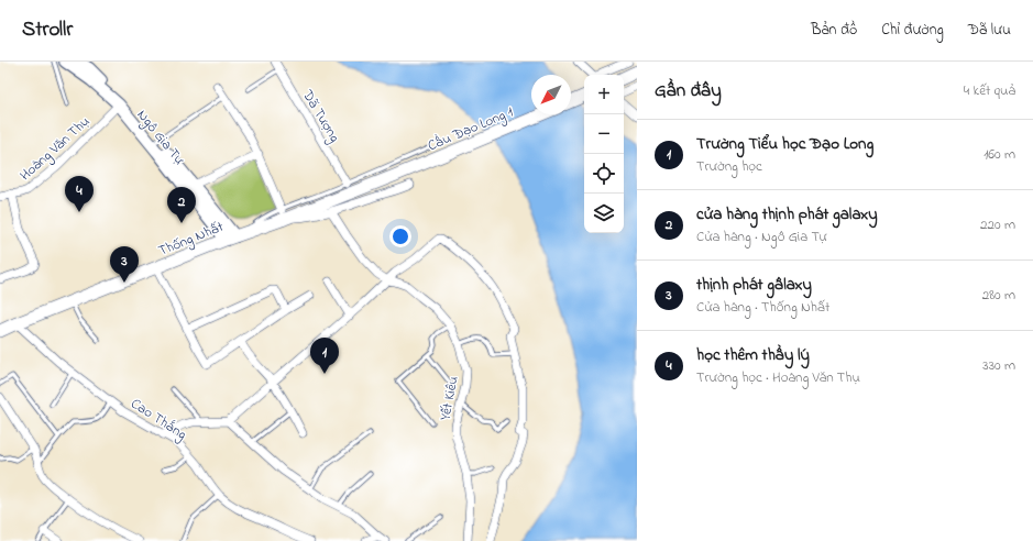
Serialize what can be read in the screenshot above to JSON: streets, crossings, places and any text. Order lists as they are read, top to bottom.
{
  "streets": {
    "main road": ["Cầu Đạo Long 1", "Ngô Gia Tự", "Thống Nhất"],
    "street": [
      "Dã Tượng",
      "Hoàng Văn Thụ",
      "Yết Kiêu",
      "Cao Thắng"
    ]
  },
  "crossings": [
    ["Cầu Đạo Long 1", "Thống Nhất"],
    ["Ngô Gia Tự", "Hoàng Văn Thụ"],
    ["Ngô Gia Tự", "Thống Nhất"],
    ["Thống Nhất", "Cao Thắng"]
  ],
  "north": "bottom left",
  "page": {
    "header": "Strollr",
    "nav": ["Bản đồ", "Chỉ đường", "Đã lưu"],
    "heading": ["Gần đây", "4 kết quả"],
    "map_buttons": ["+", "−"],
    "list": [
      {
        "mark": "1",
        "name": "Trường Tiểu học Đạo Long",
        "note": "Trường học",
        "value": "160 m"
      },
      {
        "mark": "2",
        "name": "cửa hàng thịnh phát galaxy",
        "note": "Cửa hàng · Ngô Gia Tự",
        "value": "220 m"
      },
      {
        "mark": "3",
        "name": "thịnh phát gâlaxy",
        "note": "Cửa hàng · Thống Nhất",
        "value": "280 m"
      },
      {
        "mark": "4",
        "name": "học thêm thầy lý",
        "note": "Trường học · Hoàng Văn Thụ",
        "value": "330 m"
      }
    ],
    "pins": [
      "4",
      "2",
      "3",
      "1"
    ]
  }
}
